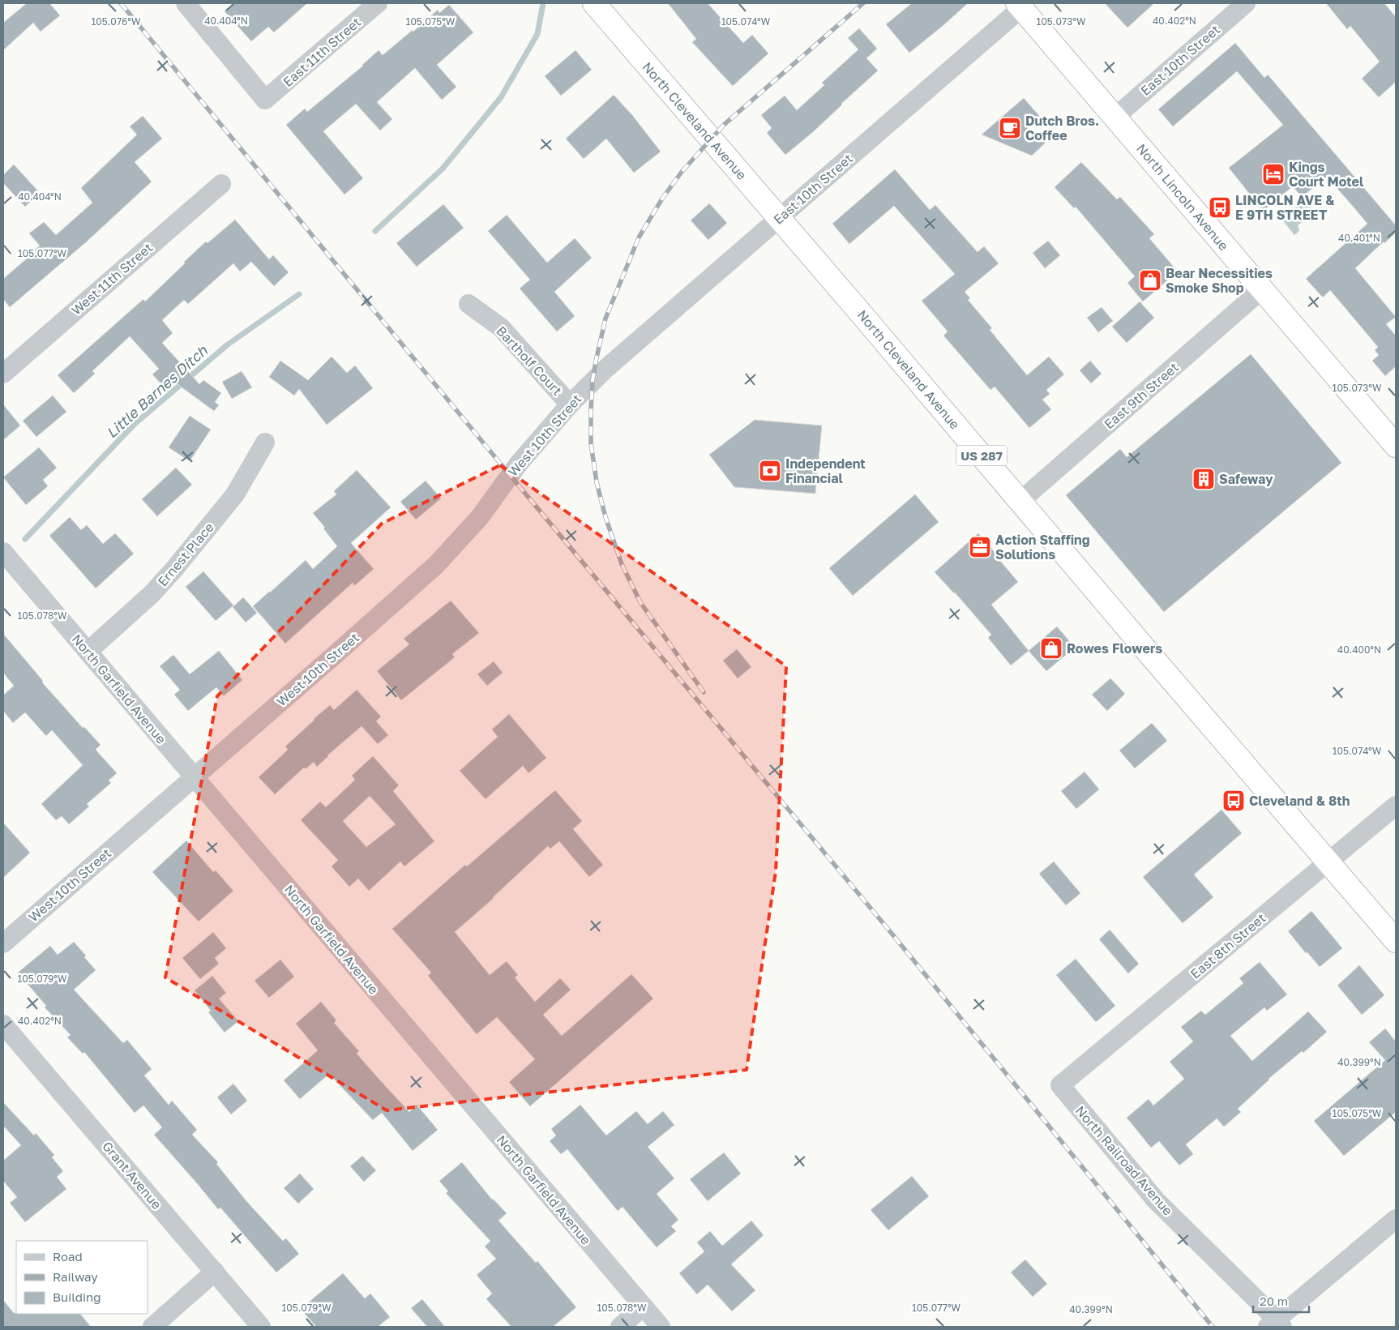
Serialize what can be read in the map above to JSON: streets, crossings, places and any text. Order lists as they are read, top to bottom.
{
  "streets": {
    "highway": ["North Cleveland Avenue", "North Lincoln Avenue", "US 287"],
    "street": [
      "East 11th Street",
      "East 10th Street",
      "West 11th Street",
      "Bartholf Court",
      "East 9th Street",
      "West 10th Street",
      "Ernest Place",
      "North Garfield Avenue",
      "East 8th Street",
      "North Railroad Avenue",
      "Grant Avenue"
    ]
  },
  "crossings": [
    ["East 10th Street", "North Cleveland Avenue"],
    ["East 10th Street", "North Lincoln Avenue"],
    ["East 10th Street", "West 10th Street"],
    ["North Cleveland Avenue", "East 9th Street"],
    ["North Cleveland Avenue", "East 8th Street"],
    ["North Lincoln Avenue", "East 9th Street"],
    ["Bartholf Court", "West 10th Street"],
    ["West 10th Street", "North Garfield Avenue"],
    ["Ernest Place", "North Garfield Avenue"],
    ["East 8th Street", "North Railroad Avenue"]
  ],
  "water": ["Little Barnes Ditch"],
  "places": {
    "cafe": ["Dutch Bros. Coffee"],
    "hotel": ["Kings Court Motel"],
    "bus stop": ["LINCOLN AVE & E 9TH STREET", "Cleveland & 8th"],
    "shop": ["Bear Necessities Smoke Shop", "Rowes Flowers"],
    "bank": ["Independent Financial"],
    "building": ["Safeway"],
    "office": ["Action Staffing Solutions"]
  },
  "legend": ["Road", "Railway", "Building"],
  "scale_bar": "20 m",
  "coordinates": [
    "40.404°N",
    "40.402°N",
    "105.073°W",
    "105.076°W",
    "105.075°W",
    "105.074°W",
    "40.401°N",
    "105.077°W",
    "105.078°W",
    "40.400°N",
    "105.079°W",
    "40.399°N"
  ]
}
